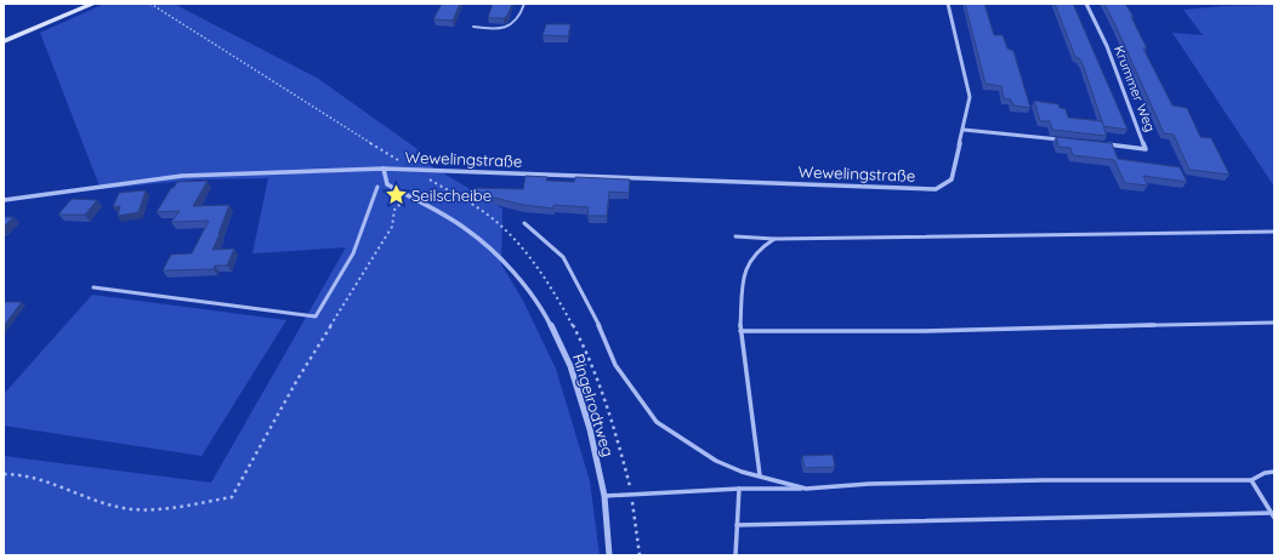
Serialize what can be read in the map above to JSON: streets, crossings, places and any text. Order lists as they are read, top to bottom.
{
  "streets": {
    "street": ["Krummer Weg", "Wewelingstraße", "Ringelrodtweg"]
  },
  "crossings": [
    ["Wewelingstraße", "Ringelrodtweg"]
  ],
  "places": {
    "place": ["Seilscheibe"]
  }
}
